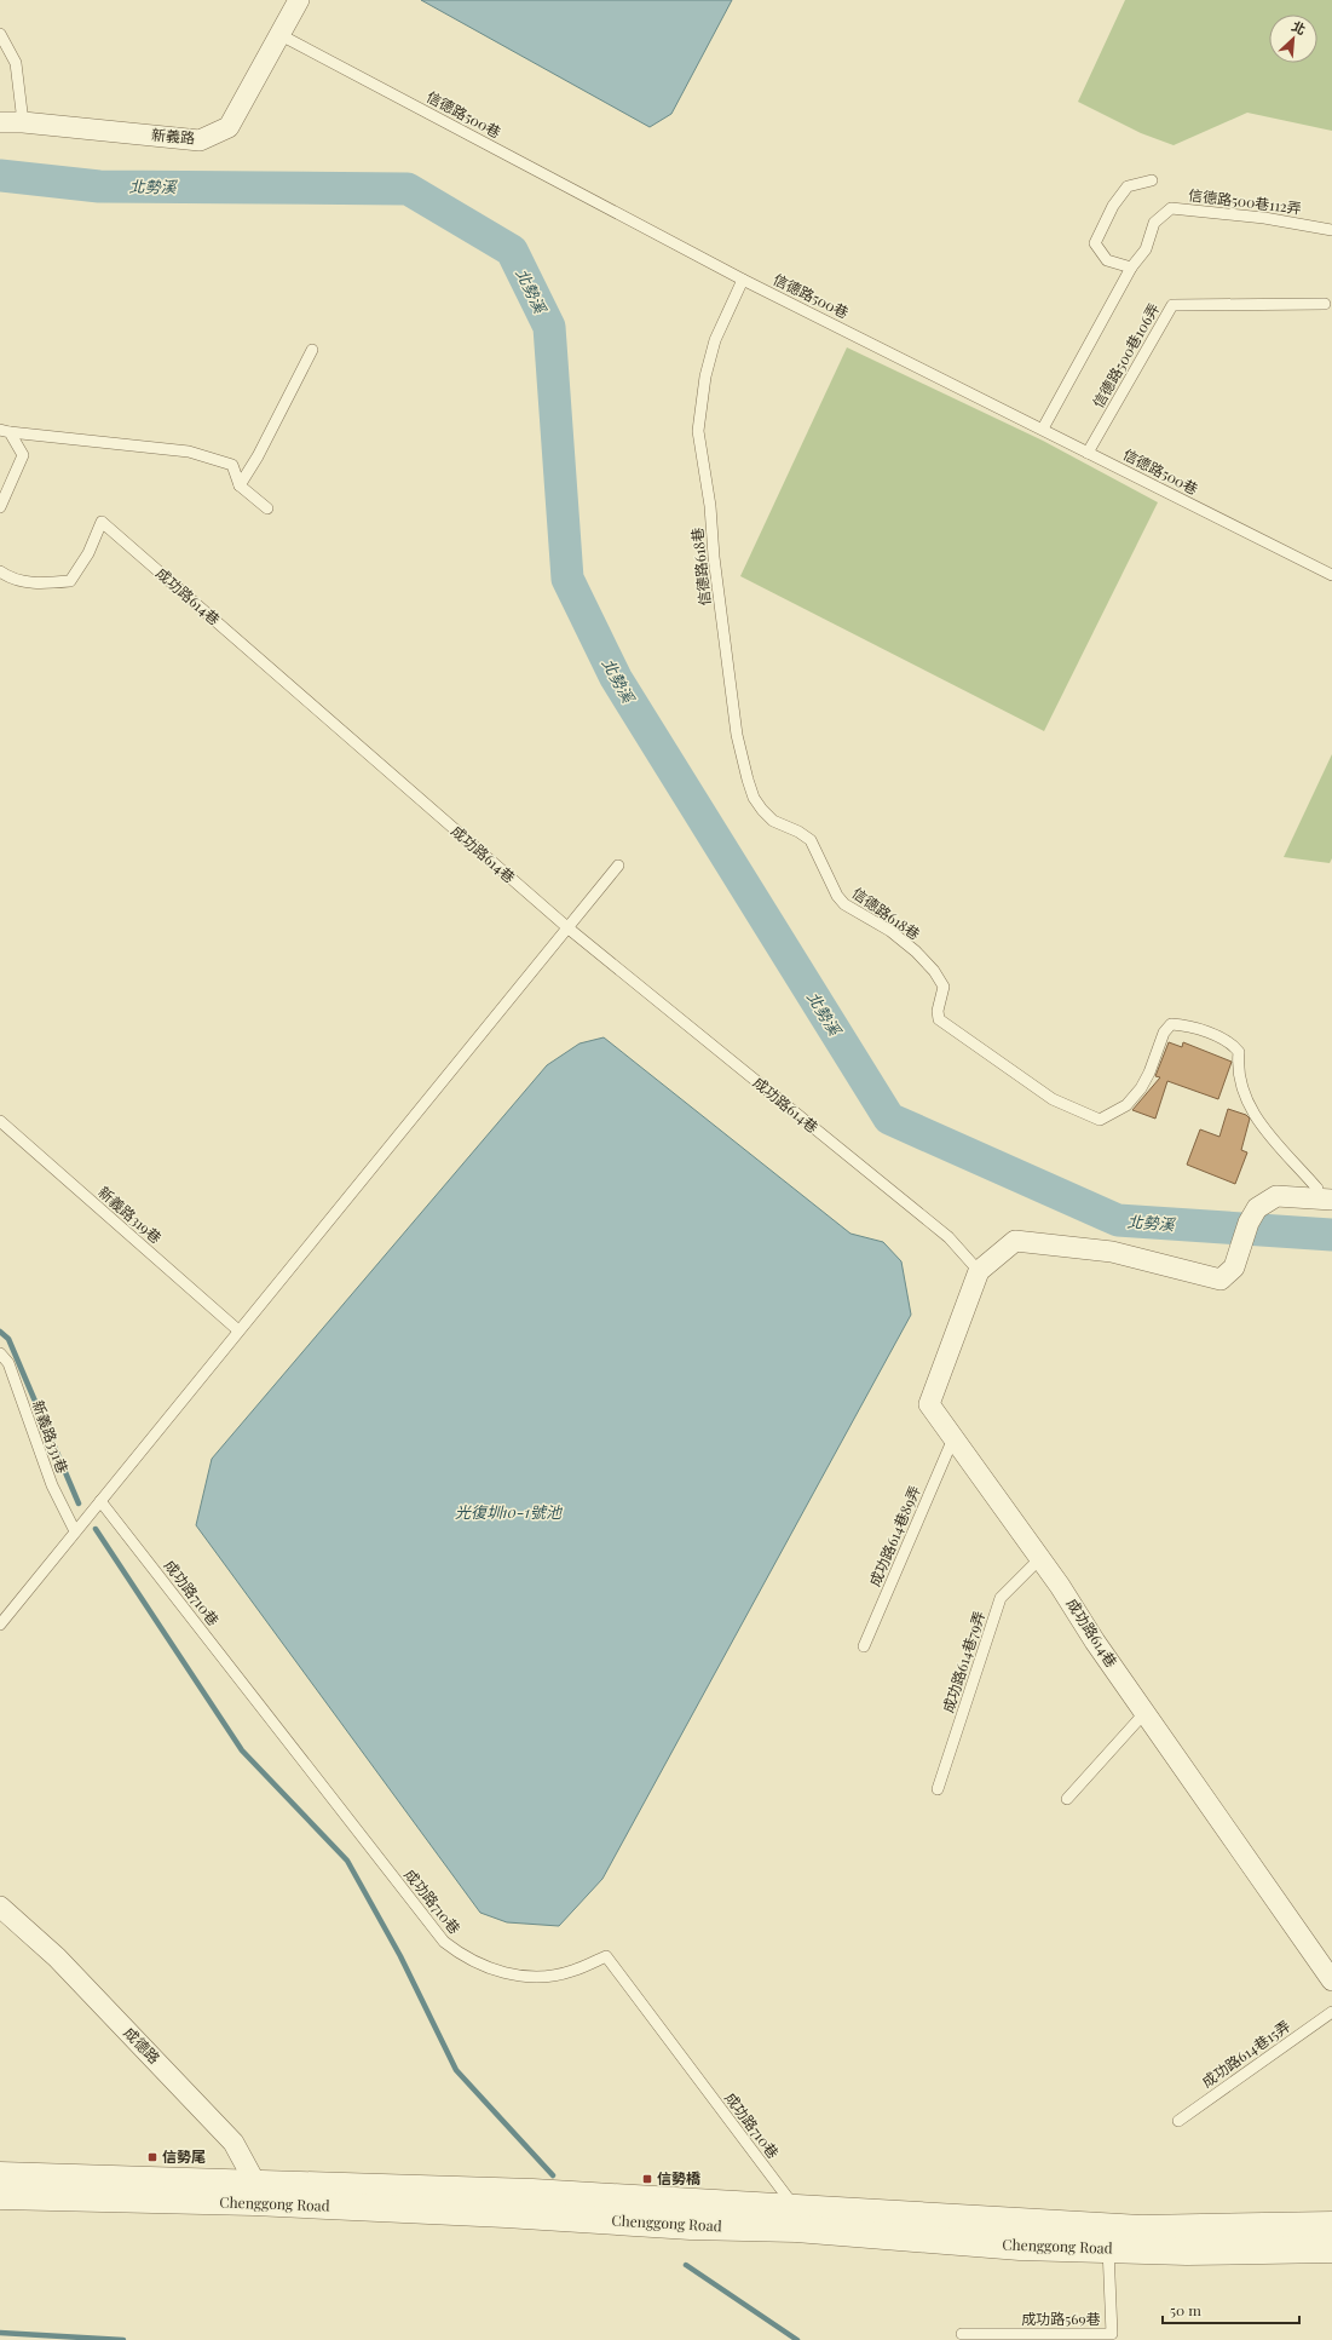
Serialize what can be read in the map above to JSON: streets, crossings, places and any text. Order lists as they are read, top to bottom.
{
  "streets": {
    "street": [
      "新義路",
      "成功路614巷",
      "成德路",
      "Chenggong Road"
    ],
    "lane": [
      "信德路500巷",
      "信德路500巷112弄",
      "信德路500巷106弄",
      "信德路618巷",
      "新義路319巷",
      "新義路331巷",
      "成功路614巷89弄",
      "成功路710巷",
      "成功路614巷79弄",
      "成功路614巷15弄",
      "成功路569巷"
    ]
  },
  "crossings": [
    ["信德路500巷", "新義路"],
    ["信德路500巷", "信德路500巷112弄"],
    ["信德路500巷", "信德路500巷106弄"],
    ["信德路500巷", "信德路618巷"],
    ["信德路618巷", "成功路614巷"],
    ["成功路614巷", "成功路614巷89弄"],
    ["成功路614巷", "成功路614巷79弄"],
    ["成功路710巷", "Chenggong Road"],
    ["成德路", "Chenggong Road"],
    ["Chenggong Road", "成功路569巷"]
  ],
  "water": ["北勢溪", "光復圳10-1號池"],
  "places": {
    "transit": ["信勢尾", "信勢橋"]
  },
  "scale_bar": "50 m",
  "north": "top right"
}
